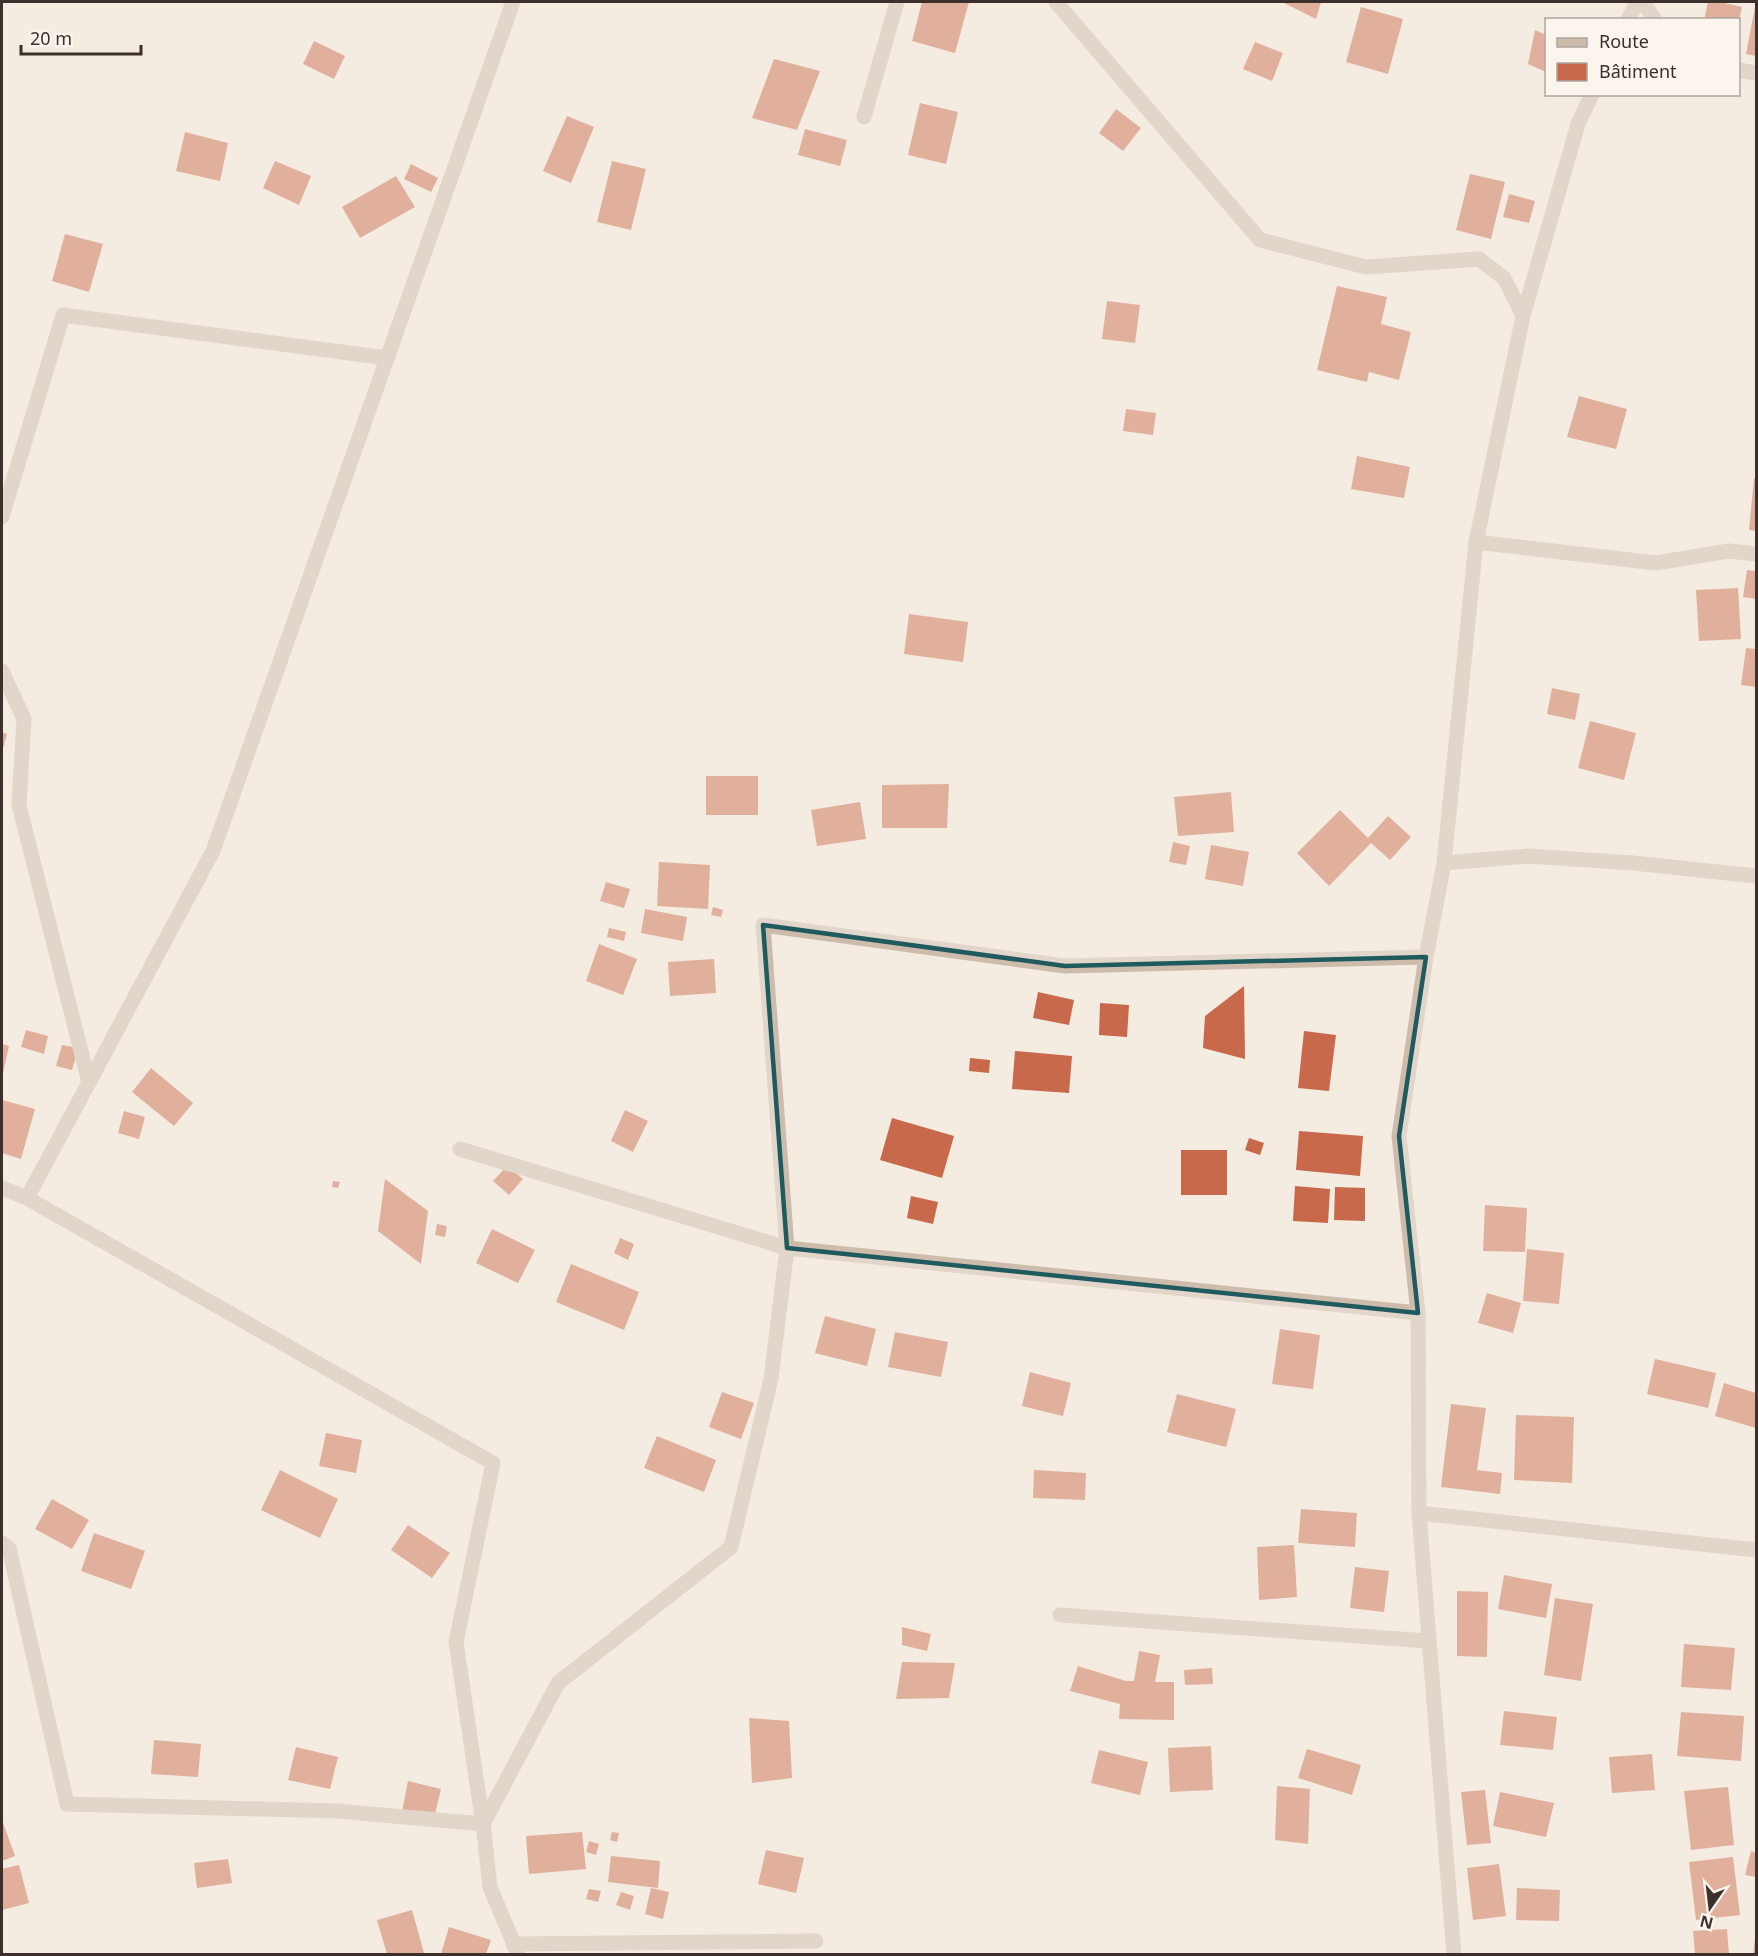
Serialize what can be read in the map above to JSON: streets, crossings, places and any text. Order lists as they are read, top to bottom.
{
  "legend": ["Route", "Bâtiment"],
  "scale_bar": "20 m",
  "north": "bottom"
}
